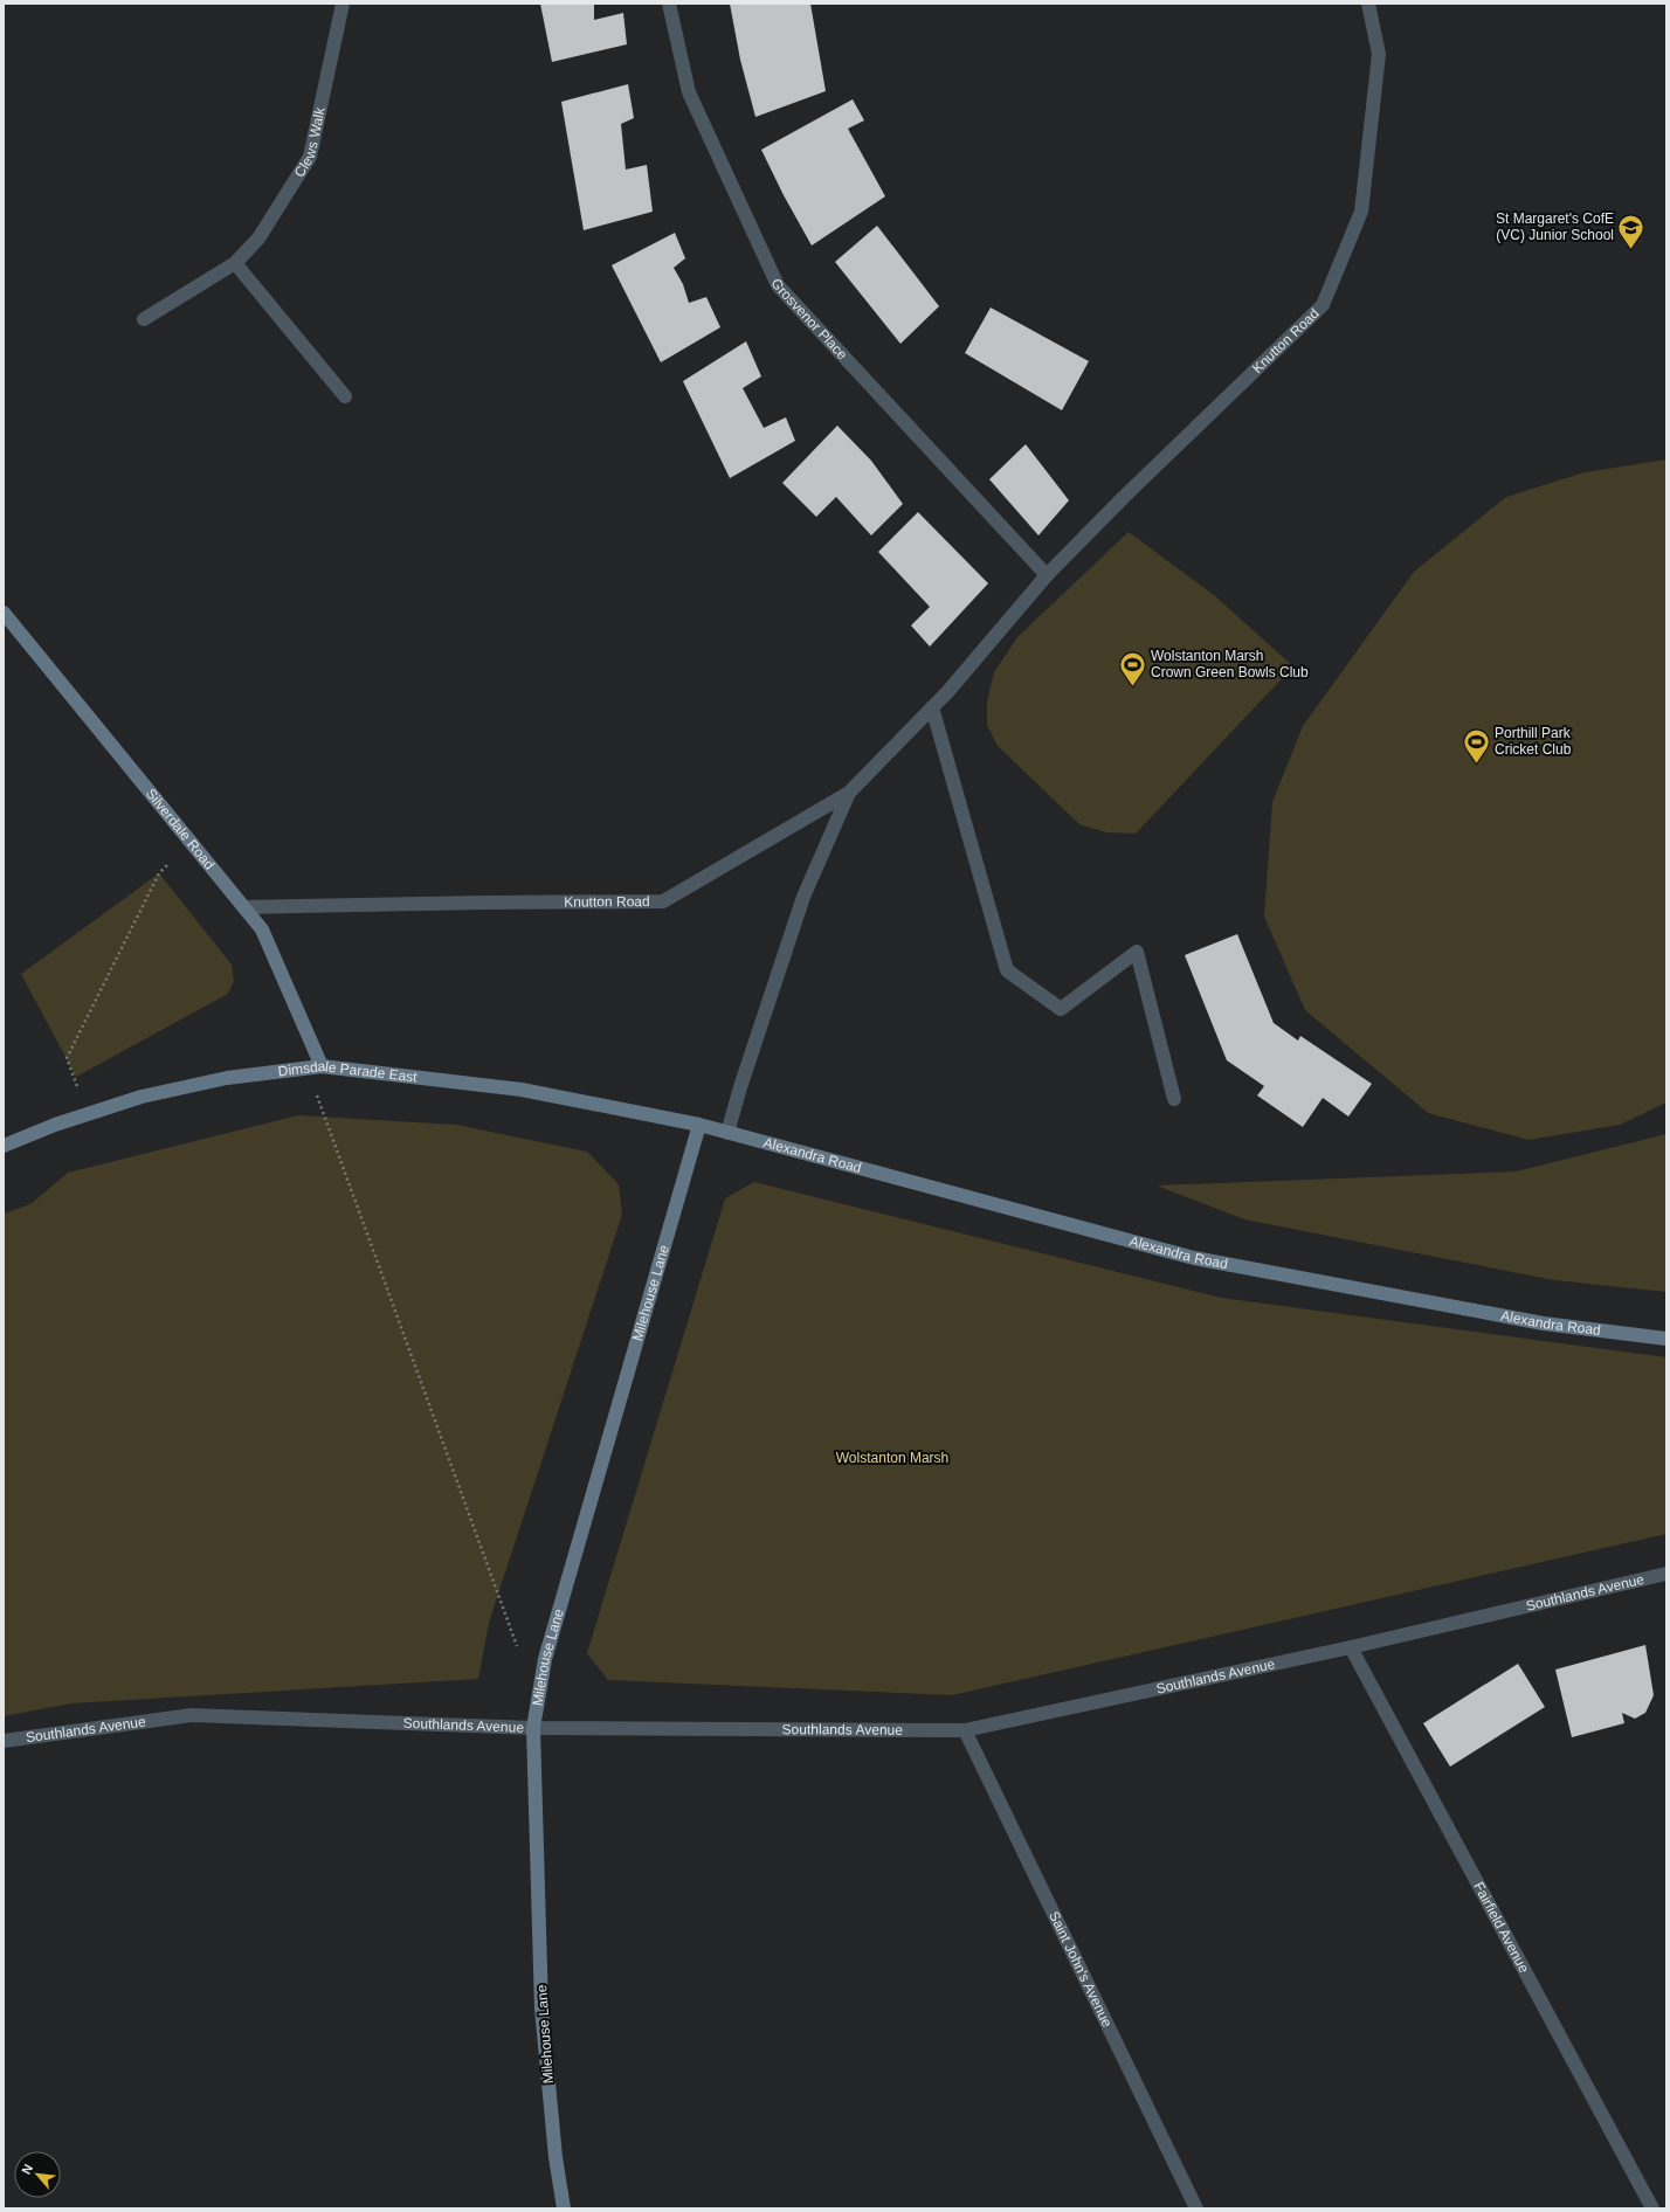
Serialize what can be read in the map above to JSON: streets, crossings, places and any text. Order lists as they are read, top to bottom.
{
  "streets": {
    "main road": [
      "Silverdale Road",
      "Dimsdale Parade East",
      "Alexandra Road",
      "Milehouse Lane"
    ],
    "street": [
      "Clews Walk",
      "Grosvenor Place",
      "Knutton Road",
      "Southlands Avenue",
      "Fairfield Avenue",
      "Saint John's Avenue"
    ]
  },
  "crossings": [
    ["Grosvenor Place", "Knutton Road"],
    ["Knutton Road", "Silverdale Road"],
    ["Silverdale Road", "Dimsdale Parade East"],
    ["Dimsdale Parade East", "Alexandra Road"],
    ["Dimsdale Parade East", "Milehouse Lane"],
    ["Alexandra Road", "Milehouse Lane"],
    ["Milehouse Lane", "Southlands Avenue"],
    ["Southlands Avenue", "Fairfield Avenue"],
    ["Southlands Avenue", "Saint John's Avenue"]
  ],
  "parks": ["Wolstanton Marsh"],
  "places": {
    "school or university": ["St Margaret's CofE (VC) Junior School"],
    "sports": ["Wolstanton Marsh Crown Green Bowls Club", "Porthill Park Cricket Club"]
  },
  "north": "top left"
}
